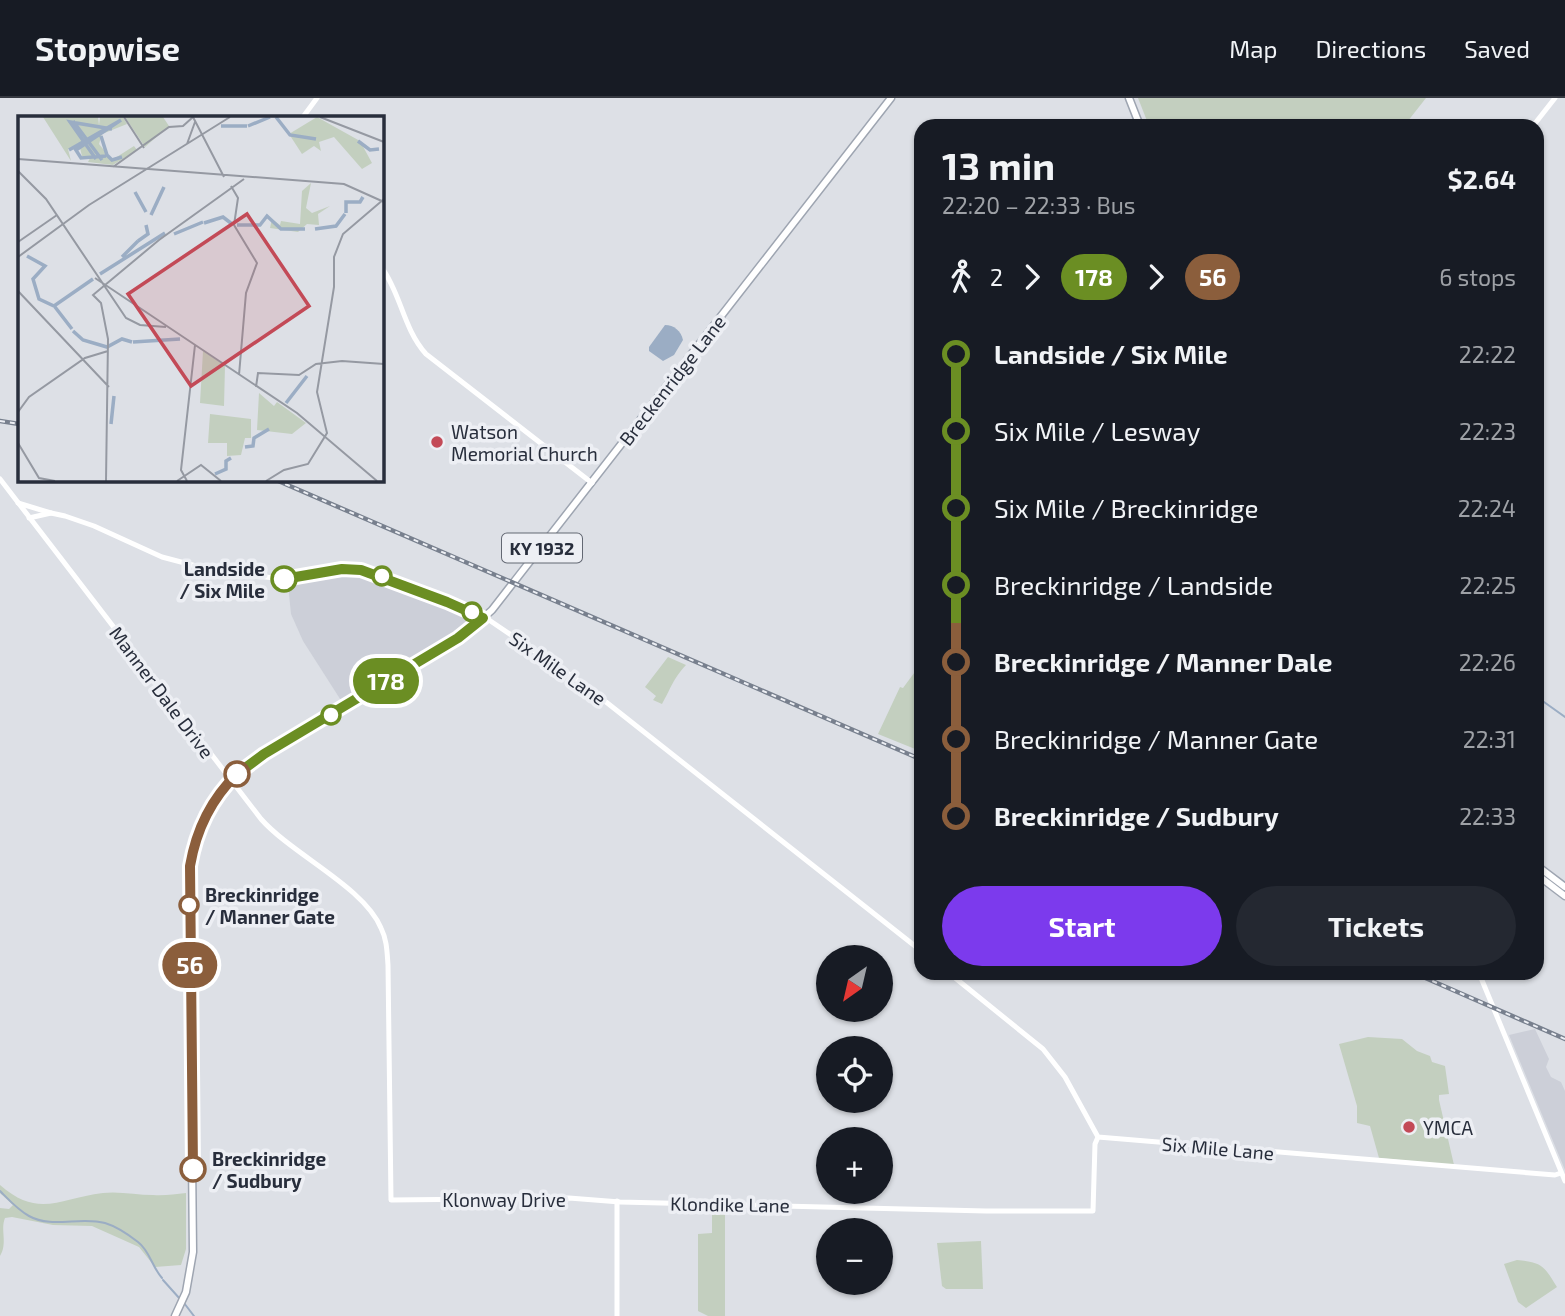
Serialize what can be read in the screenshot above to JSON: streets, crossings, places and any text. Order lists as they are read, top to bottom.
{
  "streets": {
    "main road": ["Breckenridge Lane", "KY 1932"],
    "street": [
      "Six Mile Lane",
      "Manner Dale Drive",
      "Klonway Drive",
      "Klondike Lane"
    ]
  },
  "crossings": [
    ["Breckenridge Lane", "Six Mile Lane"],
    ["Breckenridge Lane", "Manner Dale Drive"],
    ["Six Mile Lane", "Manner Dale Drive"],
    ["Six Mile Lane", "Klondike Lane"],
    ["Manner Dale Drive", "Klonway Drive"],
    ["Klonway Drive", "Klondike Lane"]
  ],
  "places": [
    "Watson Memorial Church",
    "Landside / Six Mile",
    "Breckinridge / Manner Gate",
    "YMCA",
    "Breckinridge / Sudbury"
  ],
  "lines": ["bus line 178", "bus line 56"],
  "north": "bottom left",
  "page": {
    "header": "Stopwise",
    "nav": ["Map", "Directions", "Saved"],
    "on_map": ["178", "56"],
    "heading": ["13 min", "22:20 – 22:33 · Bus", "$2.64"],
    "legs": [
      "2",
      "178",
      "56",
      "6 stops"
    ],
    "list": [
      {
        "name": "Landside / Six Mile",
        "value": "22:22"
      },
      {
        "name": "Six Mile / Lesway",
        "value": "22:23"
      },
      {
        "name": "Six Mile / Breckinridge",
        "value": "22:24"
      },
      {
        "name": "Breckinridge / Landside",
        "value": "22:25"
      },
      {
        "name": "Breckinridge / Manner Dale",
        "value": "22:26"
      },
      {
        "name": "Breckinridge / Manner Gate",
        "value": "22:31"
      },
      {
        "name": "Breckinridge / Sudbury",
        "value": "22:33"
      }
    ],
    "buttons": ["Start", "Tickets"],
    "map_buttons": ["+", "−"]
  }
}
